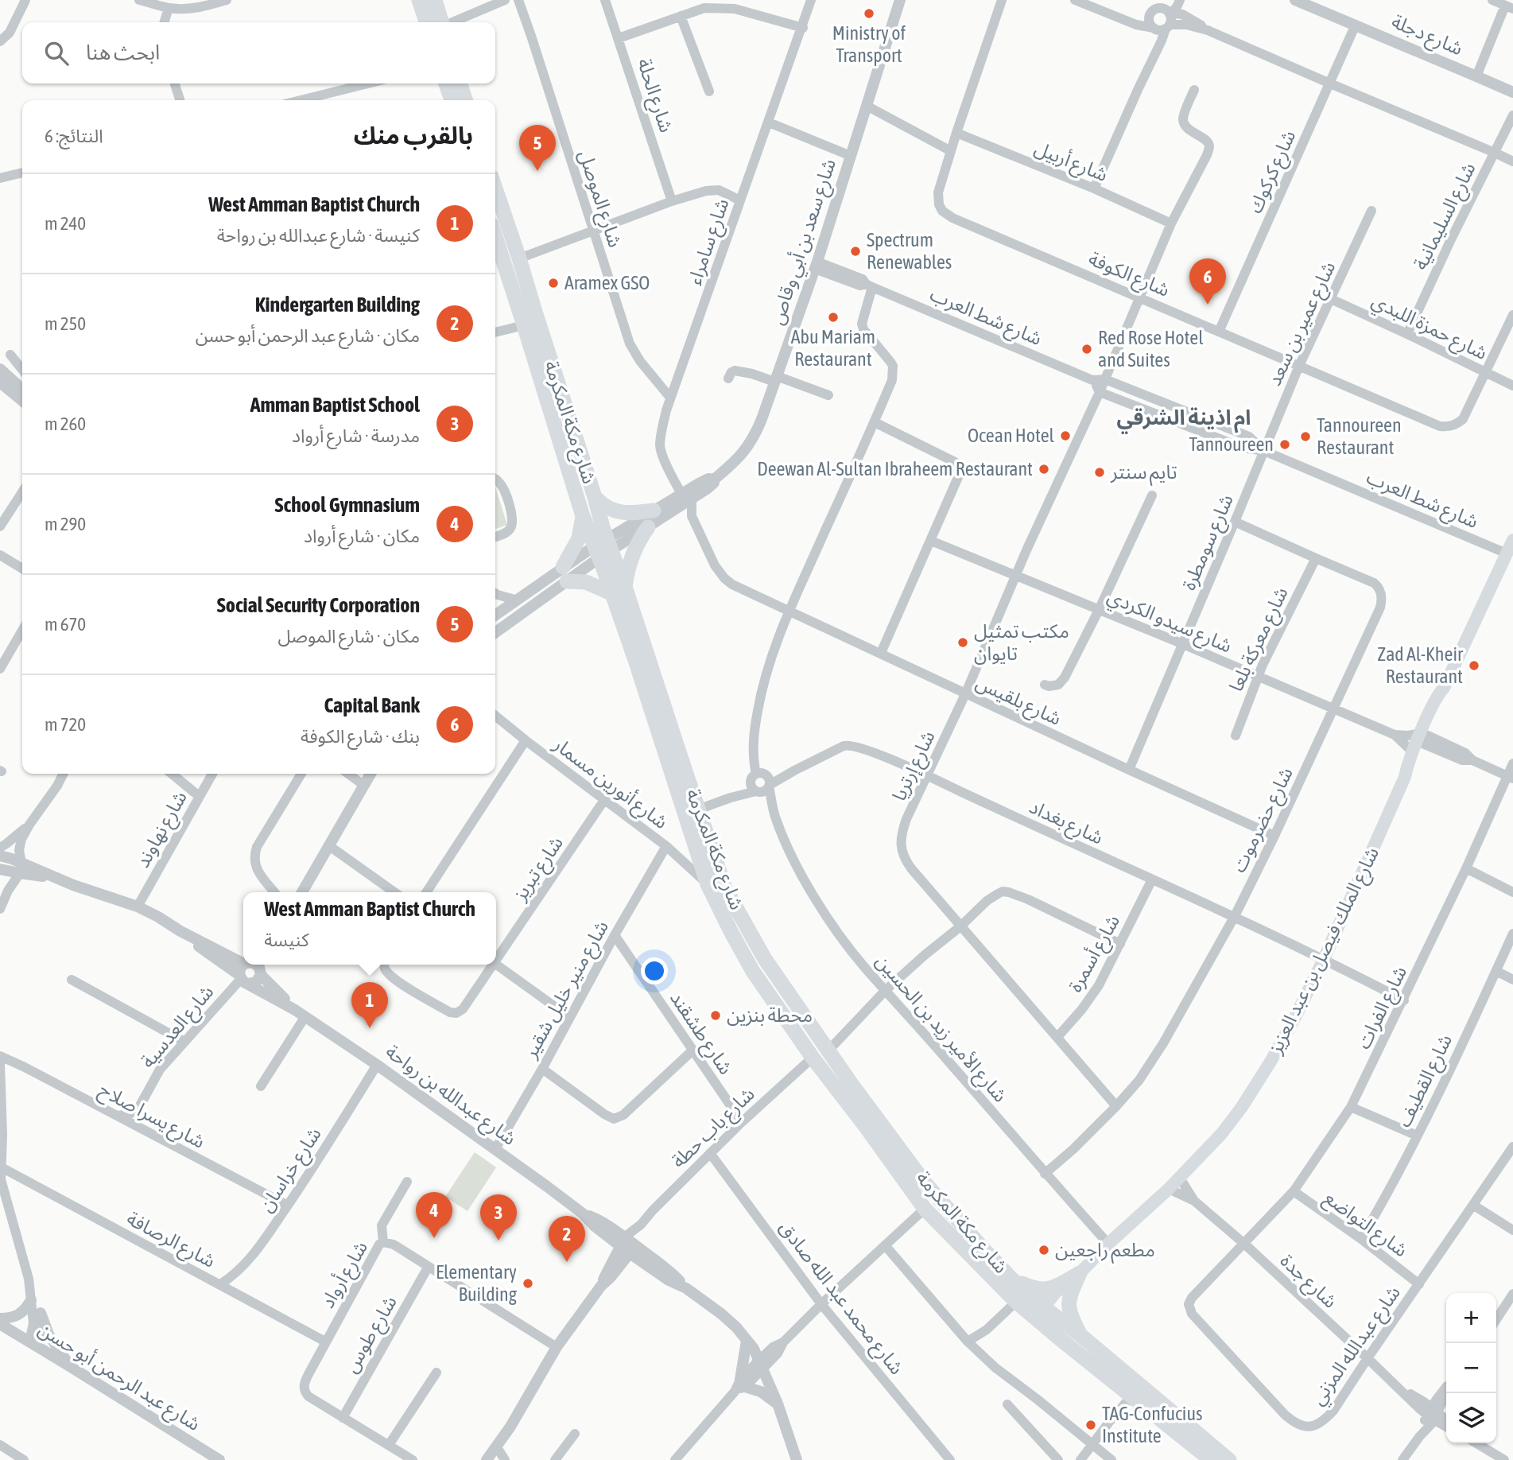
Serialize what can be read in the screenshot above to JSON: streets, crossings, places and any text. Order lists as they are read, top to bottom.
{
  "streets": {
    "main road": ["شارع مكة المكرمة", "شارع الملك فيصل بن عبد العزيز"],
    "street": [
      "شارع دجلة",
      "شارع الحلة",
      "شارع أربيل",
      "شارع كركوك",
      "شارع الموصل",
      "شارع السليمانية",
      "شارع سامراء",
      "شارع سعد بن أبي وقاص",
      "شارع الكوفة",
      "شارع شط العرب",
      "شارع عمير بن سعد",
      "شارع حمزة اللبدي",
      "شارع سومطرة",
      "شارع سيدو الكردي",
      "شارع معركة بلعا",
      "شارع بلقيس",
      "شارع إرتريا",
      "شارع أنورين مسمار",
      "شارع حضرموت",
      "شارع بغداد",
      "شارع نهاوند",
      "شارع تبريز",
      "شارع أسمرة",
      "شارع منير خليل شقير",
      "شارع الفرات",
      "شارع العدسية",
      "شارع الأمير زيد بن الحسين",
      "شارع طشقند",
      "شارع القطيف",
      "شارع عبدالله بن رواحة",
      "شارع يسرا صلاح",
      "شارع باب حطة",
      "شارع خراسان",
      "شارع التواضع",
      "شارع الرصافة",
      "شارع أرواد",
      "شارع جدة",
      "شارع محمد عبد الله صادق",
      "شارع طوس",
      "شارع عبدالله المزني",
      "شارع عبد الرحمن أبو حسن"
    ]
  },
  "crossings": [
    ["شارع دجلة", "شارع كركوك"],
    ["شارع أربيل", "شارع الكوفة"],
    ["شارع أربيل", "شارع إرتريا"],
    ["شارع كركوك", "شارع الكوفة"],
    ["شارع الموصل", "شارع سامراء"],
    ["شارع السليمانية", "شارع حمزة اللبدي"],
    ["شارع سامراء", "شارع سعد بن أبي وقاص"],
    ["شارع سامراء", "شارع بلقيس"],
    ["شارع سعد بن أبي وقاص", "شارع شط العرب"],
    ["شارع سعد بن أبي وقاص", "شارع مكة المكرمة"],
    ["شارع سعد بن أبي وقاص", "شارع بلقيس"],
    ["شارع الكوفة", "شارع عمير بن سعد"],
    ["شارع الكوفة", "شارع حمزة اللبدي"],
    ["شارع الكوفة", "شارع إرتريا"],
    ["شارع شط العرب", "شارع عمير بن سعد"],
    ["شارع شط العرب", "شارع سومطرة"],
    ["شارع شط العرب", "شارع إرتريا"],
    ["شارع شط العرب", "شارع الملك فيصل بن عبد العزيز"],
    ["شارع عمير بن سعد", "شارع حمزة اللبدي"],
    ["شارع عمير بن سعد", "شارع سومطرة"],
    ["شارع مكة المكرمة", "شارع أنورين مسمار"],
    ["شارع مكة المكرمة", "شارع بغداد"],
    ["شارع مكة المكرمة", "شارع الملك فيصل بن عبد العزيز"],
    ["شارع مكة المكرمة", "شارع باب حطة"],
    ["شارع سومطرة", "شارع سيدو الكردي"],
    ["شارع سومطرة", "شارع بلقيس"],
    ["شارع سومطرة", "شارع حضرموت"],
    ["شارع سيدو الكردي", "شارع معركة بلعا"],
    ["شارع سيدو الكردي", "شارع إرتريا"],
    ["شارع سيدو الكردي", "شارع حضرموت"],
    ["شارع سيدو الكردي", "شارع الملك فيصل بن عبد العزيز"],
    ["شارع معركة بلعا", "شارع حضرموت"],
    ["شارع بلقيس", "شارع إرتريا"],
    ["شارع بلقيس", "شارع حضرموت"],
    ["شارع إرتريا", "شارع حضرموت"],
    ["شارع إرتريا", "شارع بغداد"],
    ["شارع إرتريا", "شارع أسمرة"],
    ["شارع أنورين مسمار", "شارع تبريز"],
    ["شارع أنورين مسمار", "شارع منير خليل شقير"],
    ["شارع حضرموت", "شارع بغداد"],
    ["شارع حضرموت", "شارع الأمير زيد بن الحسين"],
    ["شارع بغداد", "شارع الملك فيصل بن عبد العزيز"],
    ["شارع بغداد", "شارع أسمرة"],
    ["شارع بغداد", "شارع الفرات"],
    ["شارع بغداد", "شارع الأمير زيد بن الحسين"],
    ["شارع نهاوند", "شارع عبدالله بن رواحة"],
    ["شارع الملك فيصل بن عبد العزيز", "شارع الأمير زيد بن الحسين"],
    ["شارع الملك فيصل بن عبد العزيز", "شارع جدة"],
    ["شارع منير خليل شقير", "شارع طشقند"],
    ["شارع منير خليل شقير", "شارع عبدالله بن رواحة"],
    ["شارع الفرات", "شارع التواضع"],
    ["شارع الفرات", "شارع جدة"],
    ["شارع الفرات", "شارع عبدالله المزني"],
    ["شارع العدسية", "شارع عبدالله بن رواحة"],
    ["شارع العدسية", "شارع يسرا صلاح"],
    ["شارع طشقند", "شارع باب حطة"],
    ["شارع القطيف", "شارع التواضع"],
    ["شارع عبدالله بن رواحة", "شارع باب حطة"],
    ["شارع عبدالله بن رواحة", "شارع خراسان"],
    ["شارع يسرا صلاح", "شارع خراسان"],
    ["شارع باب حطة", "شارع محمد عبد الله صادق"],
    ["شارع خراسان", "شارع الرصافة"],
    ["شارع التواضع", "شارع عبدالله المزني"],
    ["شارع الرصافة", "شارع أرواد"],
    ["شارع أرواد", "شارع طوس"],
    ["شارع جدة", "شارع عبدالله المزني"]
  ],
  "districts": ["ام اذينة الشرقي"],
  "places": [
    "Ministry of Transport",
    "Spectrum Renewables",
    "Aramex GSO",
    "Abu Mariam Restaurant",
    "Red Rose Hotel and Suites",
    "Ocean Hotel",
    "Tannoureen Restaurant",
    "Tannoureen",
    "Deewan Al-Sultan Ibraheem Restaurant",
    "تايم سنتر",
    "مكتب تمثيل تايوان",
    "Zad Al-Kheir Restaurant",
    "محطة بنزين",
    "مطعم راجعين",
    "Elementary Building",
    "TAG-Confucius Institute"
  ],
  "page": {
    "search": "ابحث هنا",
    "heading": ["بالقرب منك", "النتائج: 6"],
    "pins": [
      "5",
      "6",
      "1",
      "4",
      "3",
      "2"
    ],
    "list": [
      {
        "mark": "1",
        "name": "West Amman Baptist Church",
        "note": "كنيسة · شارع عبدالله بن رواحة",
        "value": "240 m"
      },
      {
        "mark": "2",
        "name": "Kindergarten Building",
        "note": "مكان · شارع عبد الرحمن أبو حسن",
        "value": "250 m"
      },
      {
        "mark": "3",
        "name": "Amman Baptist School",
        "note": "مدرسة · شارع أرواد",
        "value": "260 m"
      },
      {
        "mark": "4",
        "name": "School Gymnasium",
        "note": "مكان · شارع أرواد",
        "value": "290 m"
      },
      {
        "mark": "5",
        "name": "Social Security Corporation",
        "note": "مكان · شارع الموصل",
        "value": "670 m"
      },
      {
        "mark": "6",
        "name": "Capital Bank",
        "note": "بنك · شارع الكوفة",
        "value": "720 m"
      }
    ],
    "popup": ["West Amman Baptist Church", "كنيسة"],
    "map_buttons": ["+", "−"]
  }
}
